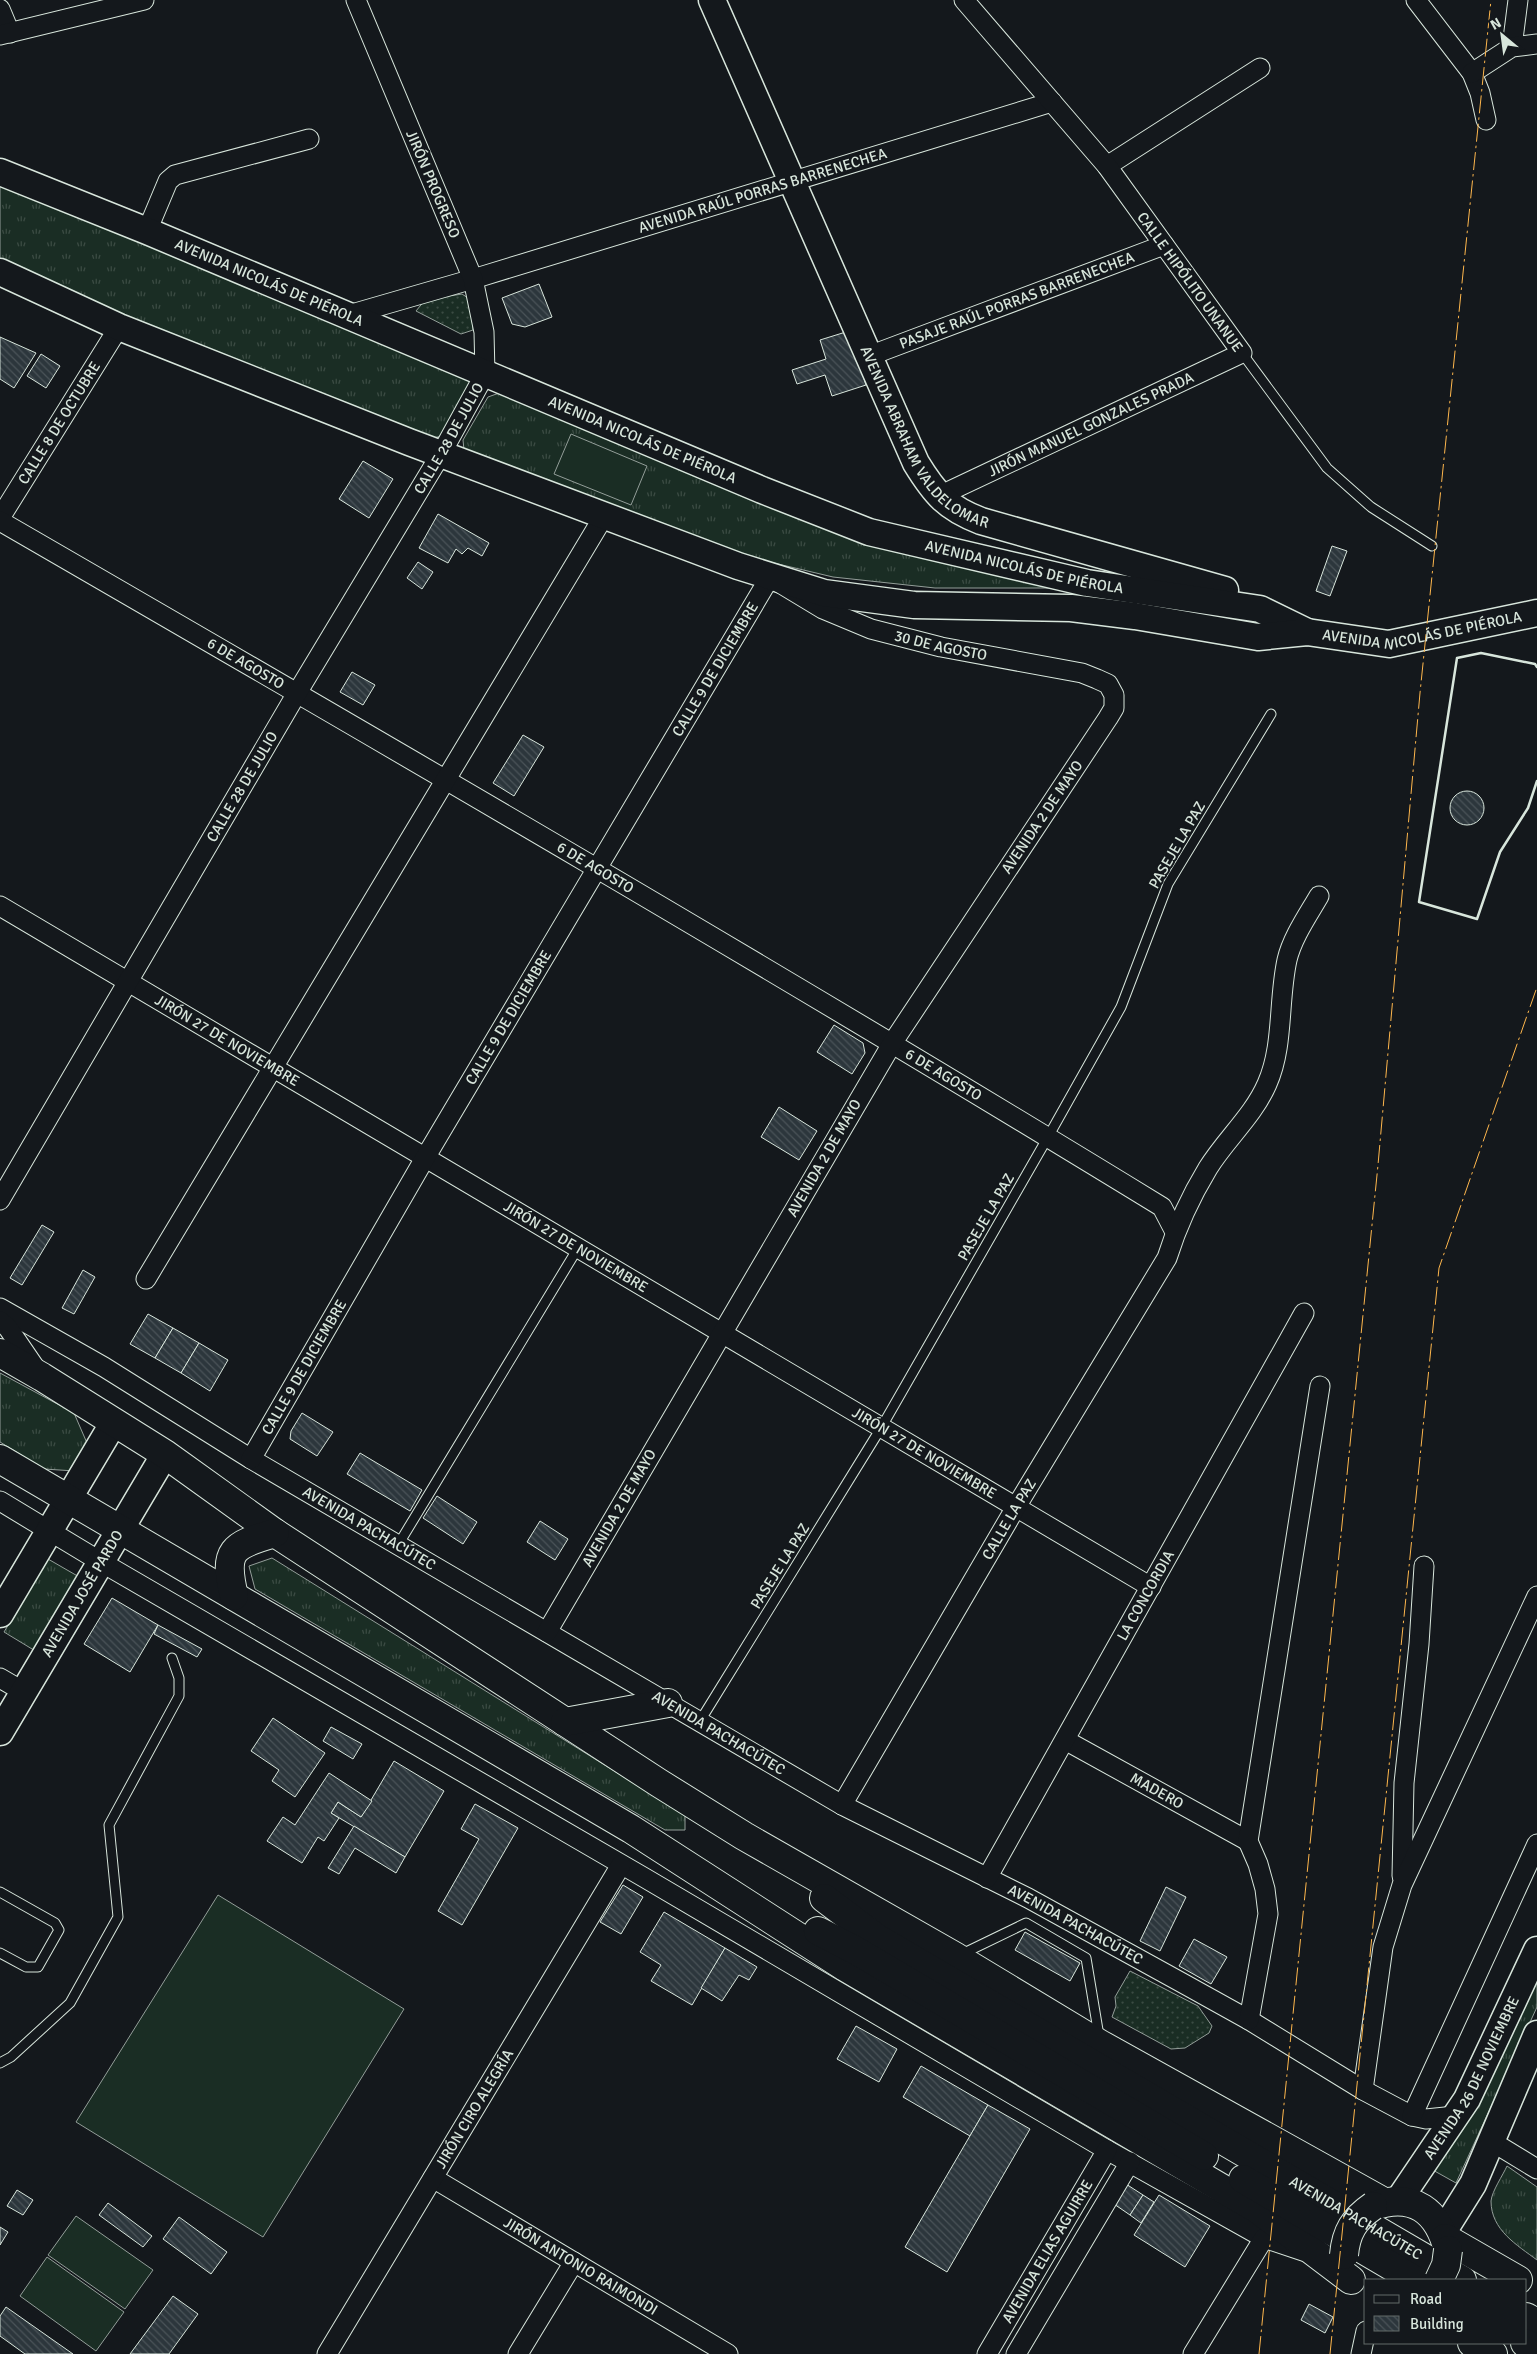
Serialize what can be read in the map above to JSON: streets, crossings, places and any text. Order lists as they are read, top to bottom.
{
  "streets": {
    "main road": [
      "AVENIDA NICOLÁS DE PIÉROLA",
      "AVENIDA ABRAHAM VALDELOMAR",
      "AVENIDA PACHACÚTEC",
      "AVENIDA JOSÉ PARDO",
      "AVENIDA 26 DE NOVIEMBRE"
    ],
    "street": [
      "JIRÓN PROGRESO",
      "AVENIDA RAÚL PORRAS BARRENECHEA",
      "CALLE HIPÓLITO UNANUE",
      "PASAJE RAÚL PORRAS BARRENECHEA",
      "CALLE 8 DE OCTUBRE",
      "JIRÓN MANUEL GONZALES PRADA",
      "CALLE 28 DE JULIO",
      "30 DE AGOSTO",
      "6 DE AGOSTO",
      "CALLE 9 DE DICIEMBRE",
      "AVENIDA 2 DE MAYO",
      "JIRÓN 27 DE NOVIEMBRE",
      "CALLE LA PAZ",
      "LA CONCORDIA",
      "MADERO",
      "JIRÓN CIRO ALEGRÍA",
      "AVENIDA ELIAS AGUIRRE",
      "JIRÓN ANTONIO RAIMONDI"
    ],
    "lane": ["PASEJE LA PAZ"]
  },
  "crossings": [
    ["JIRÓN PROGRESO", "AVENIDA RAÚL PORRAS BARRENECHEA"],
    ["JIRÓN PROGRESO", "AVENIDA NICOLÁS DE PIÉROLA"],
    ["JIRÓN PROGRESO", "CALLE 28 DE JULIO"],
    ["AVENIDA RAÚL PORRAS BARRENECHEA", "CALLE HIPÓLITO UNANUE"],
    ["AVENIDA RAÚL PORRAS BARRENECHEA", "AVENIDA NICOLÁS DE PIÉROLA"],
    ["AVENIDA RAÚL PORRAS BARRENECHEA", "AVENIDA ABRAHAM VALDELOMAR"],
    ["CALLE HIPÓLITO UNANUE", "PASAJE RAÚL PORRAS BARRENECHEA"],
    ["CALLE HIPÓLITO UNANUE", "JIRÓN MANUEL GONZALES PRADA"],
    ["AVENIDA NICOLÁS DE PIÉROLA", "CALLE 8 DE OCTUBRE"],
    ["AVENIDA NICOLÁS DE PIÉROLA", "AVENIDA ABRAHAM VALDELOMAR"],
    ["AVENIDA NICOLÁS DE PIÉROLA", "CALLE 28 DE JULIO"],
    ["AVENIDA NICOLÁS DE PIÉROLA", "30 DE AGOSTO"],
    ["AVENIDA NICOLÁS DE PIÉROLA", "CALLE 9 DE DICIEMBRE"],
    ["PASAJE RAÚL PORRAS BARRENECHEA", "AVENIDA ABRAHAM VALDELOMAR"],
    ["CALLE 8 DE OCTUBRE", "6 DE AGOSTO"],
    ["JIRÓN MANUEL GONZALES PRADA", "AVENIDA ABRAHAM VALDELOMAR"],
    ["CALLE 28 DE JULIO", "6 DE AGOSTO"],
    ["CALLE 28 DE JULIO", "JIRÓN 27 DE NOVIEMBRE"],
    ["30 DE AGOSTO", "CALLE 9 DE DICIEMBRE"],
    ["30 DE AGOSTO", "AVENIDA 2 DE MAYO"],
    ["6 DE AGOSTO", "CALLE 9 DE DICIEMBRE"],
    ["6 DE AGOSTO", "AVENIDA 2 DE MAYO"],
    ["6 DE AGOSTO", "PASEJE LA PAZ"],
    ["6 DE AGOSTO", "CALLE LA PAZ"],
    ["CALLE 9 DE DICIEMBRE", "JIRÓN 27 DE NOVIEMBRE"],
    ["CALLE 9 DE DICIEMBRE", "AVENIDA PACHACÚTEC"],
    ["AVENIDA 2 DE MAYO", "JIRÓN 27 DE NOVIEMBRE"],
    ["AVENIDA 2 DE MAYO", "AVENIDA PACHACÚTEC"],
    ["PASEJE LA PAZ", "JIRÓN 27 DE NOVIEMBRE"],
    ["PASEJE LA PAZ", "AVENIDA PACHACÚTEC"],
    ["JIRÓN 27 DE NOVIEMBRE", "CALLE LA PAZ"],
    ["JIRÓN 27 DE NOVIEMBRE", "LA CONCORDIA"],
    ["CALLE LA PAZ", "AVENIDA PACHACÚTEC"],
    ["AVENIDA PACHACÚTEC", "AVENIDA JOSÉ PARDO"],
    ["AVENIDA PACHACÚTEC", "LA CONCORDIA"],
    ["AVENIDA PACHACÚTEC", "AVENIDA 26 DE NOVIEMBRE"],
    ["AVENIDA PACHACÚTEC", "JIRÓN CIRO ALEGRÍA"],
    ["AVENIDA PACHACÚTEC", "AVENIDA ELIAS AGUIRRE"],
    ["LA CONCORDIA", "MADERO"],
    ["JIRÓN CIRO ALEGRÍA", "JIRÓN ANTONIO RAIMONDI"]
  ],
  "legend": ["Road", "Building"],
  "north": "top left"
}
